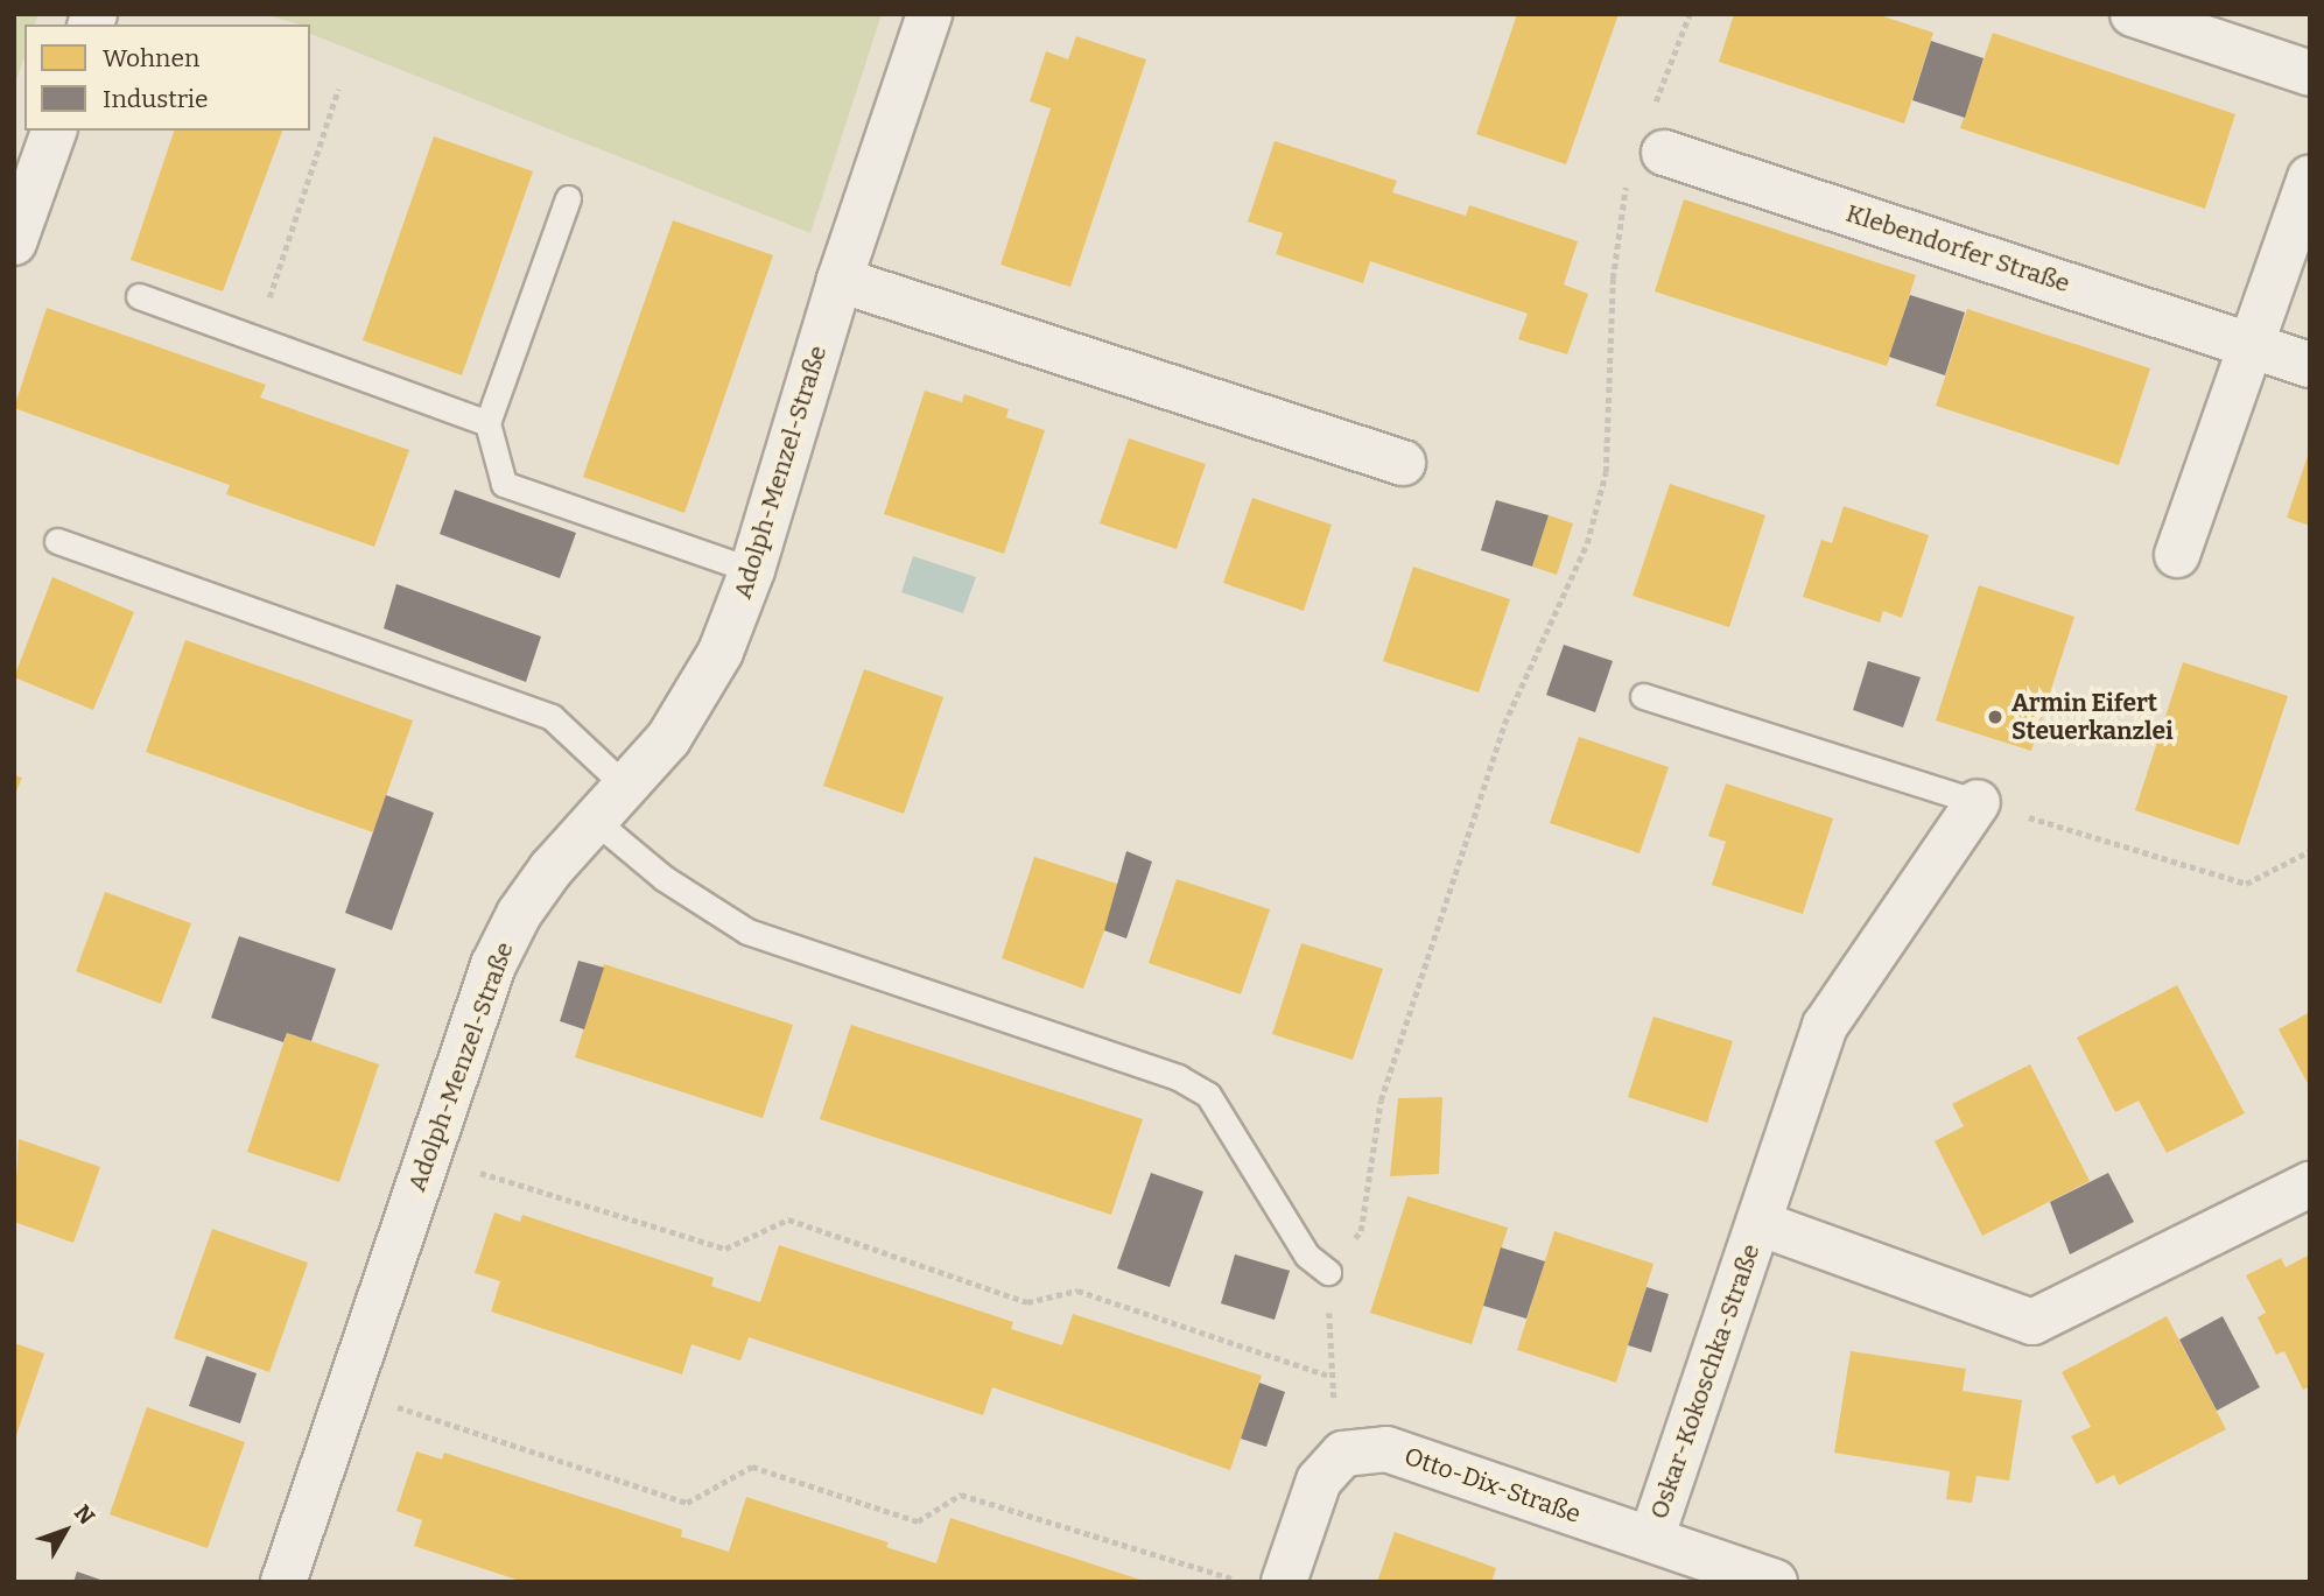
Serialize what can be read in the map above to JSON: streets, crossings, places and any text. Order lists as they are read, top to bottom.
{
  "streets": {
    "street": [
      "Klebendorfer Straße",
      "Adolph-Menzel-Straße",
      "Oskar-Kokoschka-Straße",
      "Otto-Dix-Straße"
    ]
  },
  "crossings": [
    ["Oskar-Kokoschka-Straße", "Otto-Dix-Straße"]
  ],
  "places": ["Armin Eifert Steuerkanzlei"],
  "legend": ["Wohnen", "Industrie"],
  "north": "top right"
}
